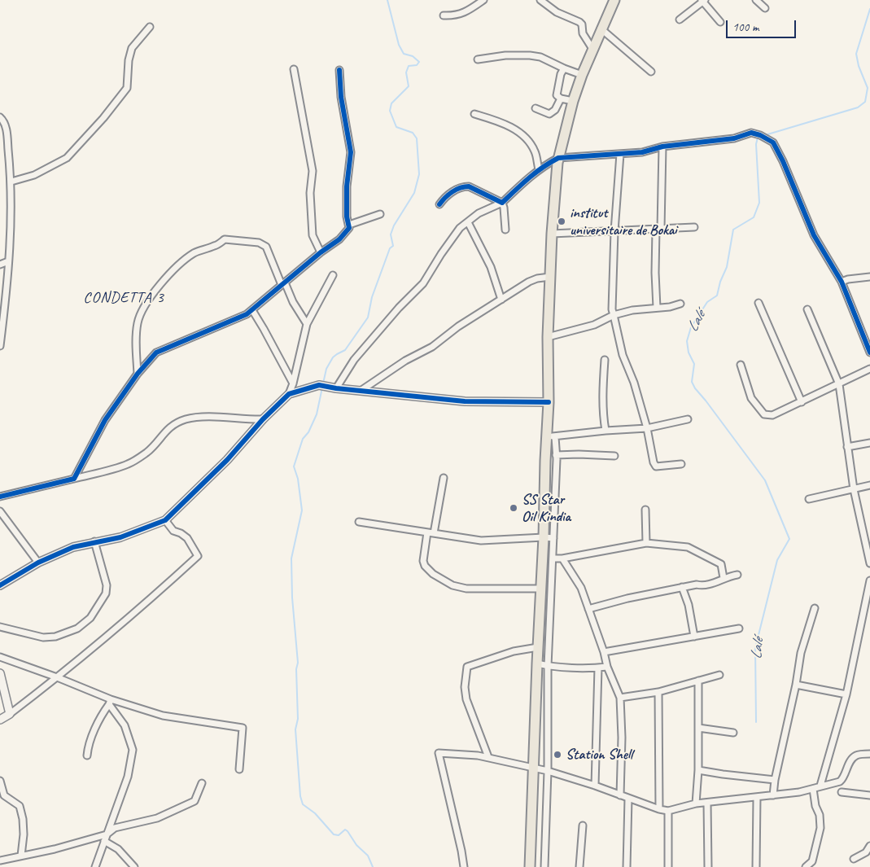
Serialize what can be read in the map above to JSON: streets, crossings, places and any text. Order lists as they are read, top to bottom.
{
  "districts": ["СONDETTA 3"],
  "water": ["Lalé"],
  "places": ["institut universitaire de Bokai", "SS Star Oil Kindia", "Station Shell"],
  "scale_bar": "100 m"
}
